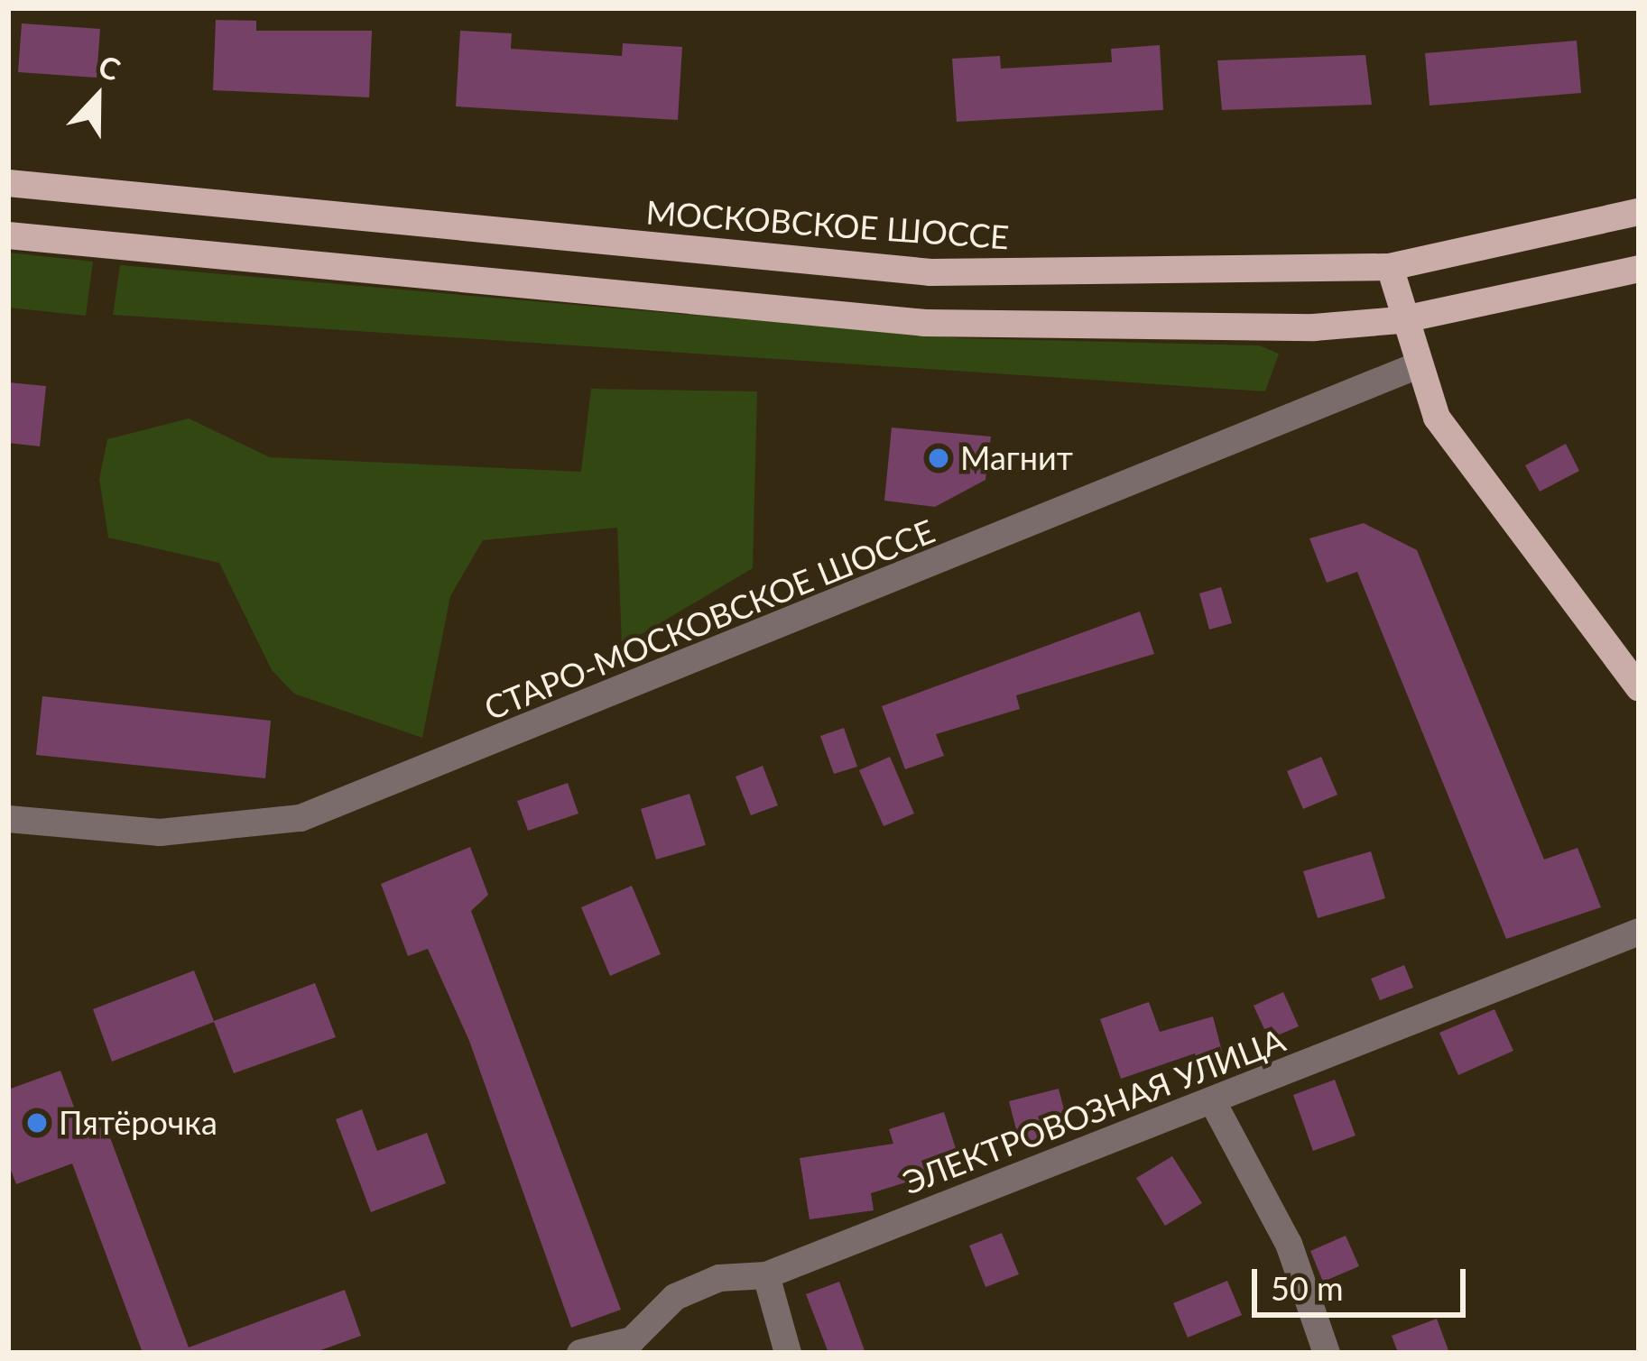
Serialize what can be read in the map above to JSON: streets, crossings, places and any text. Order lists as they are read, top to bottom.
{
  "streets": {
    "main road": ["МОСКОВСКОЕ ШОССЕ"],
    "street": ["СТАРО-МОСКОВСКОЕ ШОССЕ", "ЭЛЕКТРОВОЗНАЯ УЛИЦА"]
  },
  "places": ["Магнит", "Пятёрочка"],
  "scale_bar": "50 m",
  "north": "top"
}
